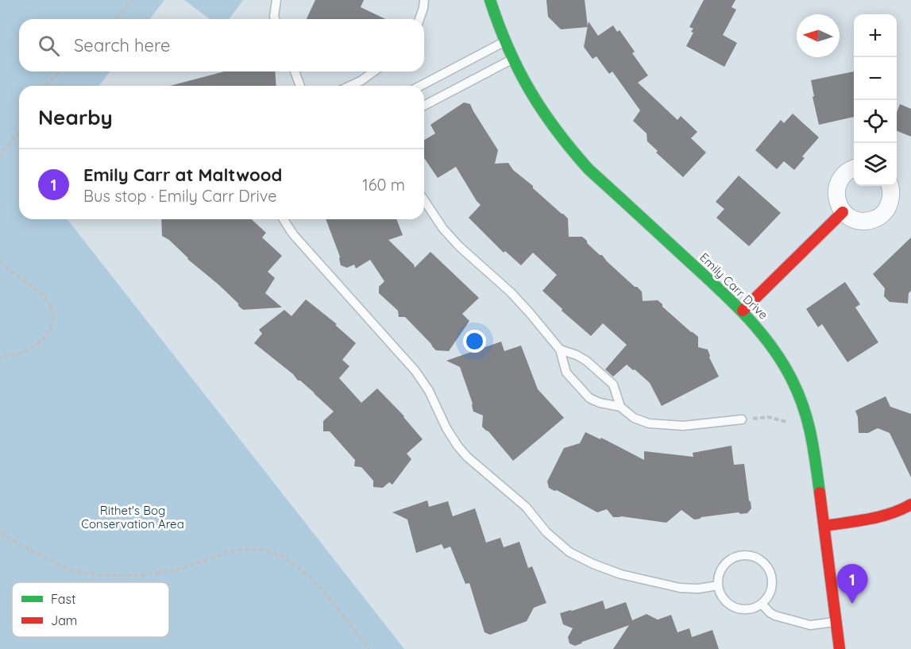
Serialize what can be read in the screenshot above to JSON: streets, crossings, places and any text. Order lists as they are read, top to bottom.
{
  "streets": {
    "street": ["Emily Carr Drive"]
  },
  "parks": ["Rithet's Bog Conservation Area"],
  "legend": ["Fast", "Jam"],
  "north": "left",
  "page": {
    "map_buttons": ["+", "−"],
    "search": "Search here",
    "heading": "Nearby",
    "list": [
      {
        "mark": "1",
        "name": "Emily Carr at Maltwood",
        "note": "Bus stop · Emily Carr Drive",
        "value": "160 m"
      }
    ],
    "pins": "1"
  }
}
